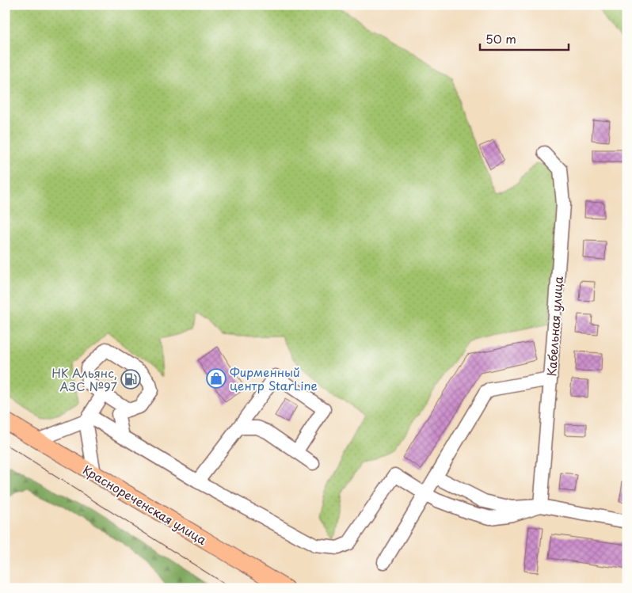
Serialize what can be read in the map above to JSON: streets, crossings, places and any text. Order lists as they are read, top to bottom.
{
  "streets": {
    "main road": ["Краснореченская улица"],
    "street": ["Кабельная улица"]
  },
  "places": {
    "shop": ["Фирменный центр StarLine"],
    "fuel station": ["НК Альянс, АЗС №97"]
  },
  "scale_bar": "50 m"
}
